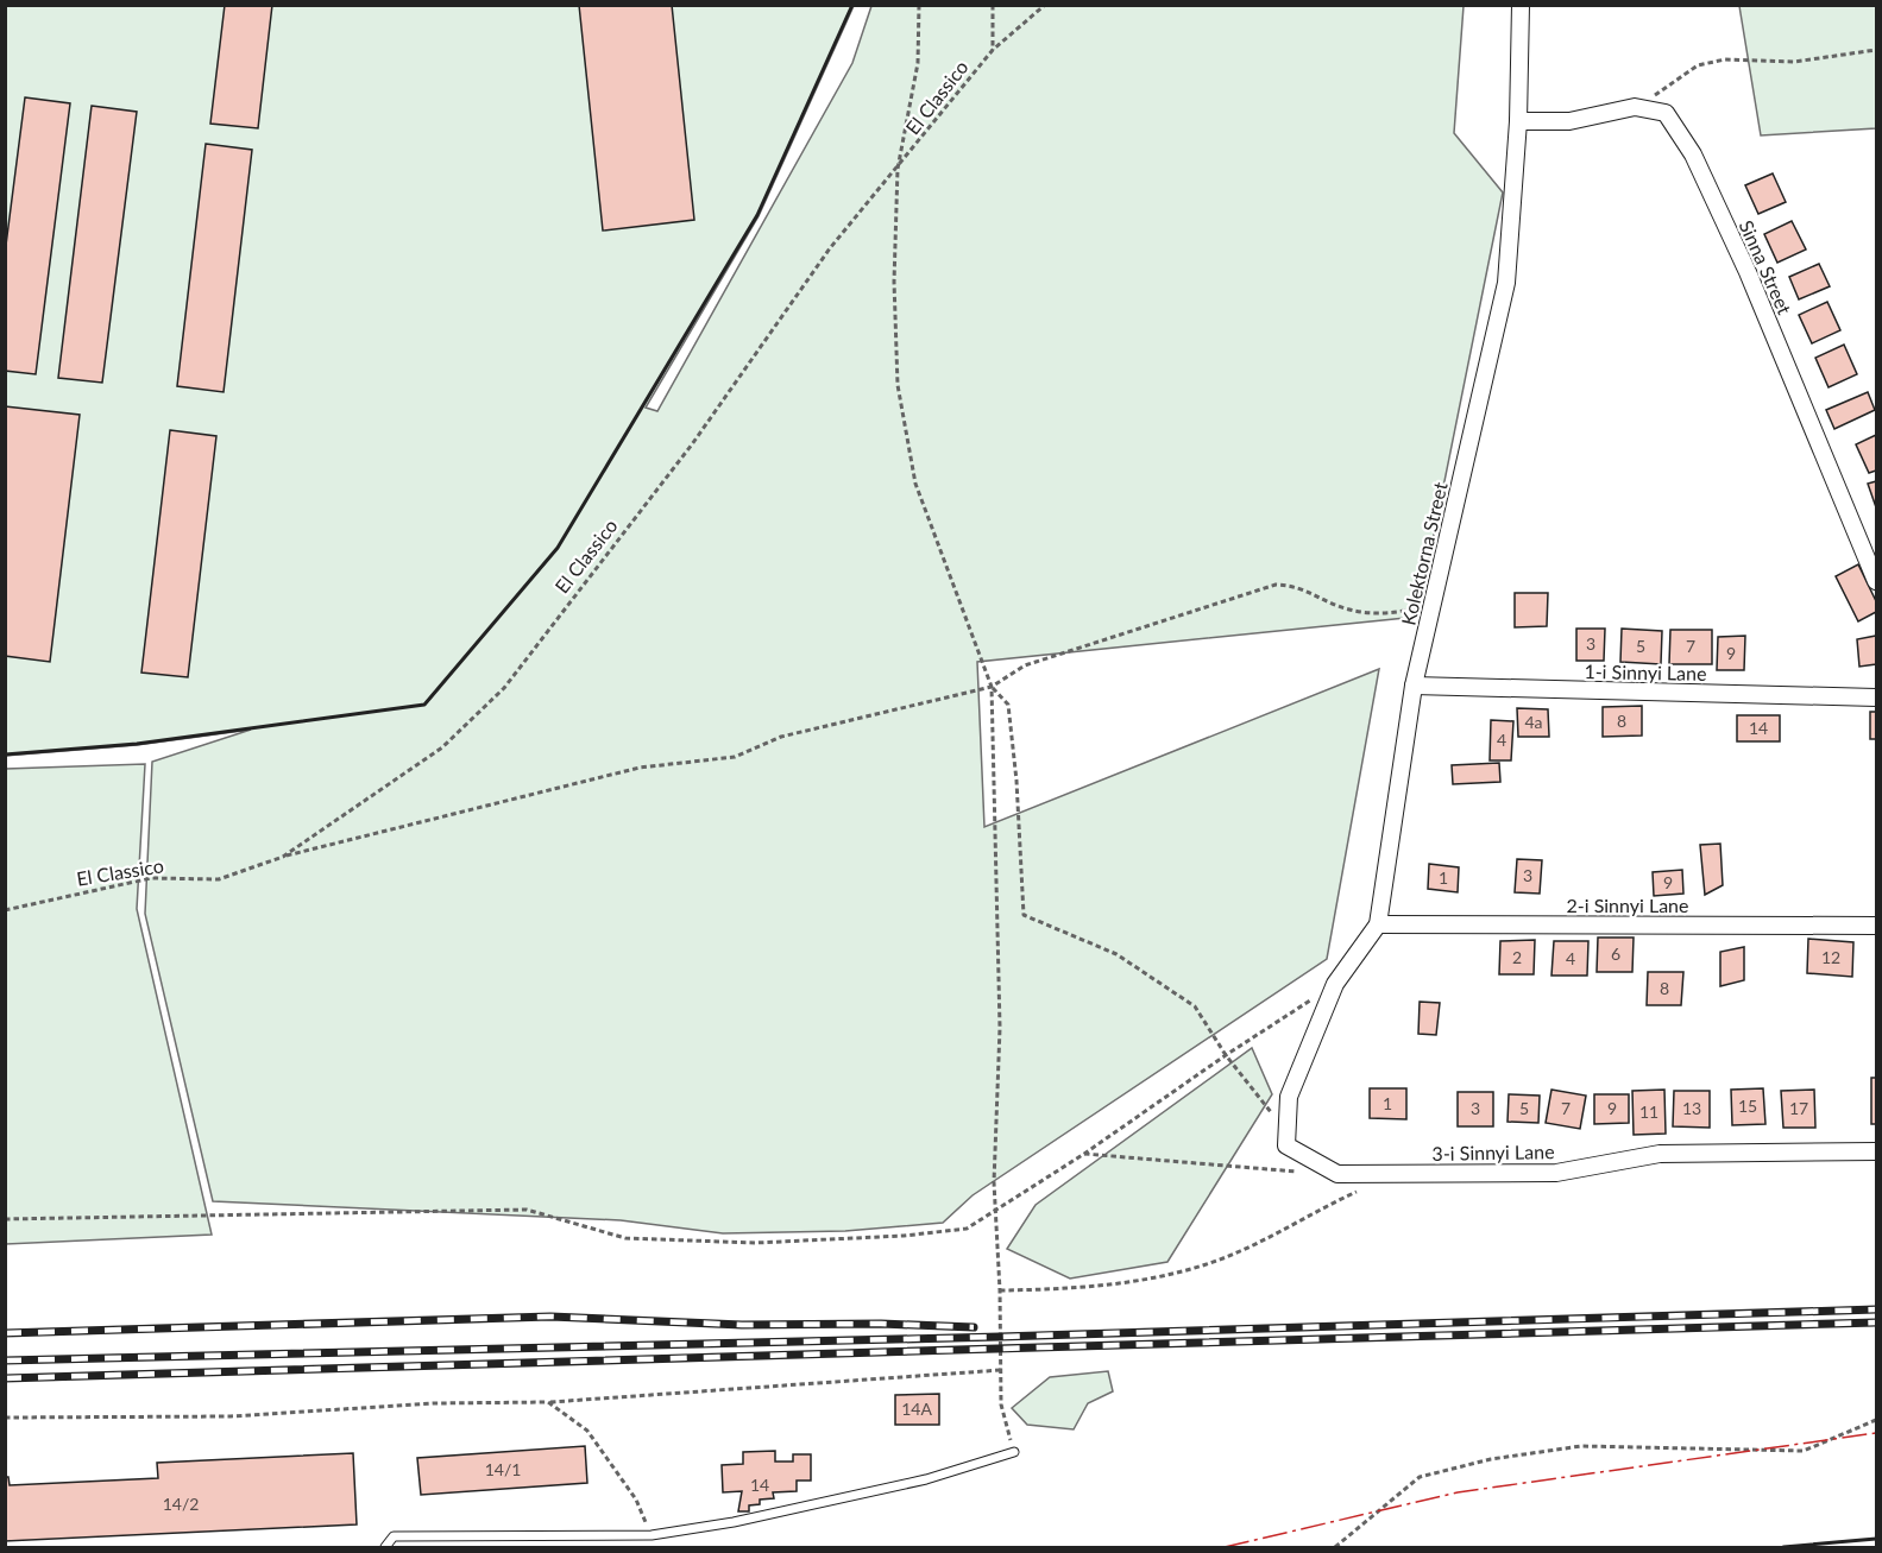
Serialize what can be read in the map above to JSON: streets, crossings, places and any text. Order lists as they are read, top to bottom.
{
  "streets": {
    "street": [
      "Sinna Street",
      "Kolektorna Street",
      "1-i Sinnyi Lane",
      "2-i Sinnyi Lane",
      "3-i Sinnyi Lane"
    ],
    "path": ["El Classico"]
  },
  "crossings": [
    ["Sinna Street", "Kolektorna Street"],
    ["Kolektorna Street", "1-i Sinnyi Lane"],
    ["Kolektorna Street", "2-i Sinnyi Lane"]
  ],
  "house_numbers": [
    "3",
    "5",
    "7",
    "9",
    "8",
    "4а",
    "14",
    "4",
    "3",
    "1",
    "9",
    "6",
    "2",
    "12",
    "4",
    "8",
    "1",
    "15",
    "3",
    "5",
    "7",
    "9",
    "13",
    "17",
    "11",
    "14А",
    "14/1",
    "14",
    "14/2"
  ]
}
